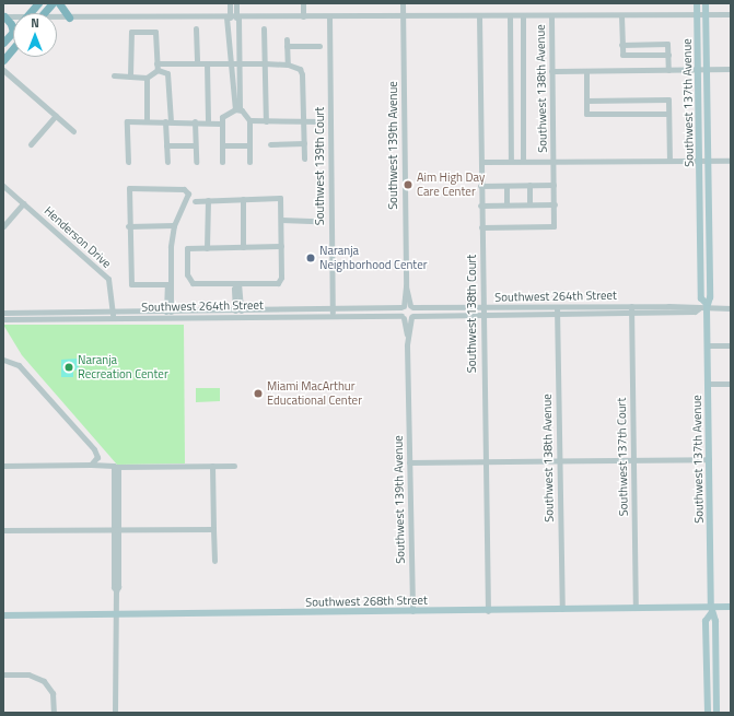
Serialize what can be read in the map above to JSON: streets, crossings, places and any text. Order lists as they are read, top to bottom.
{
  "streets": {
    "main road": ["Southwest 137th Avenue", "Southwest 268th Street"],
    "street": [
      "Southwest 138th Avenue",
      "Southwest 139th Avenue",
      "Southwest 139th Court",
      "Henderson Drive",
      "Southwest 264th Street",
      "Southwest 138th Court",
      "Southwest 137th Court"
    ]
  },
  "crossings": [
    ["Southwest 138th Avenue", "Southwest 264th Street"],
    ["Southwest 138th Avenue", "Southwest 138th Court"],
    ["Southwest 138th Avenue", "Southwest 268th Street"],
    ["Southwest 137th Avenue", "Southwest 264th Street"],
    ["Southwest 137th Avenue", "Southwest 268th Street"],
    ["Southwest 139th Avenue", "Southwest 264th Street"],
    ["Southwest 139th Avenue", "Southwest 268th Street"],
    ["Southwest 139th Court", "Southwest 264th Street"],
    ["Henderson Drive", "Southwest 264th Street"],
    ["Southwest 264th Street", "Southwest 138th Court"],
    ["Southwest 264th Street", "Southwest 137th Court"],
    ["Southwest 138th Court", "Southwest 268th Street"],
    ["Southwest 137th Court", "Southwest 268th Street"]
  ],
  "places": [
    "Aim High Day Care Center",
    "Naranja Neighborhood Center",
    "Naranja Recreation Center",
    "Miami MacArthur Educational Center"
  ],
  "north": "top"
}
